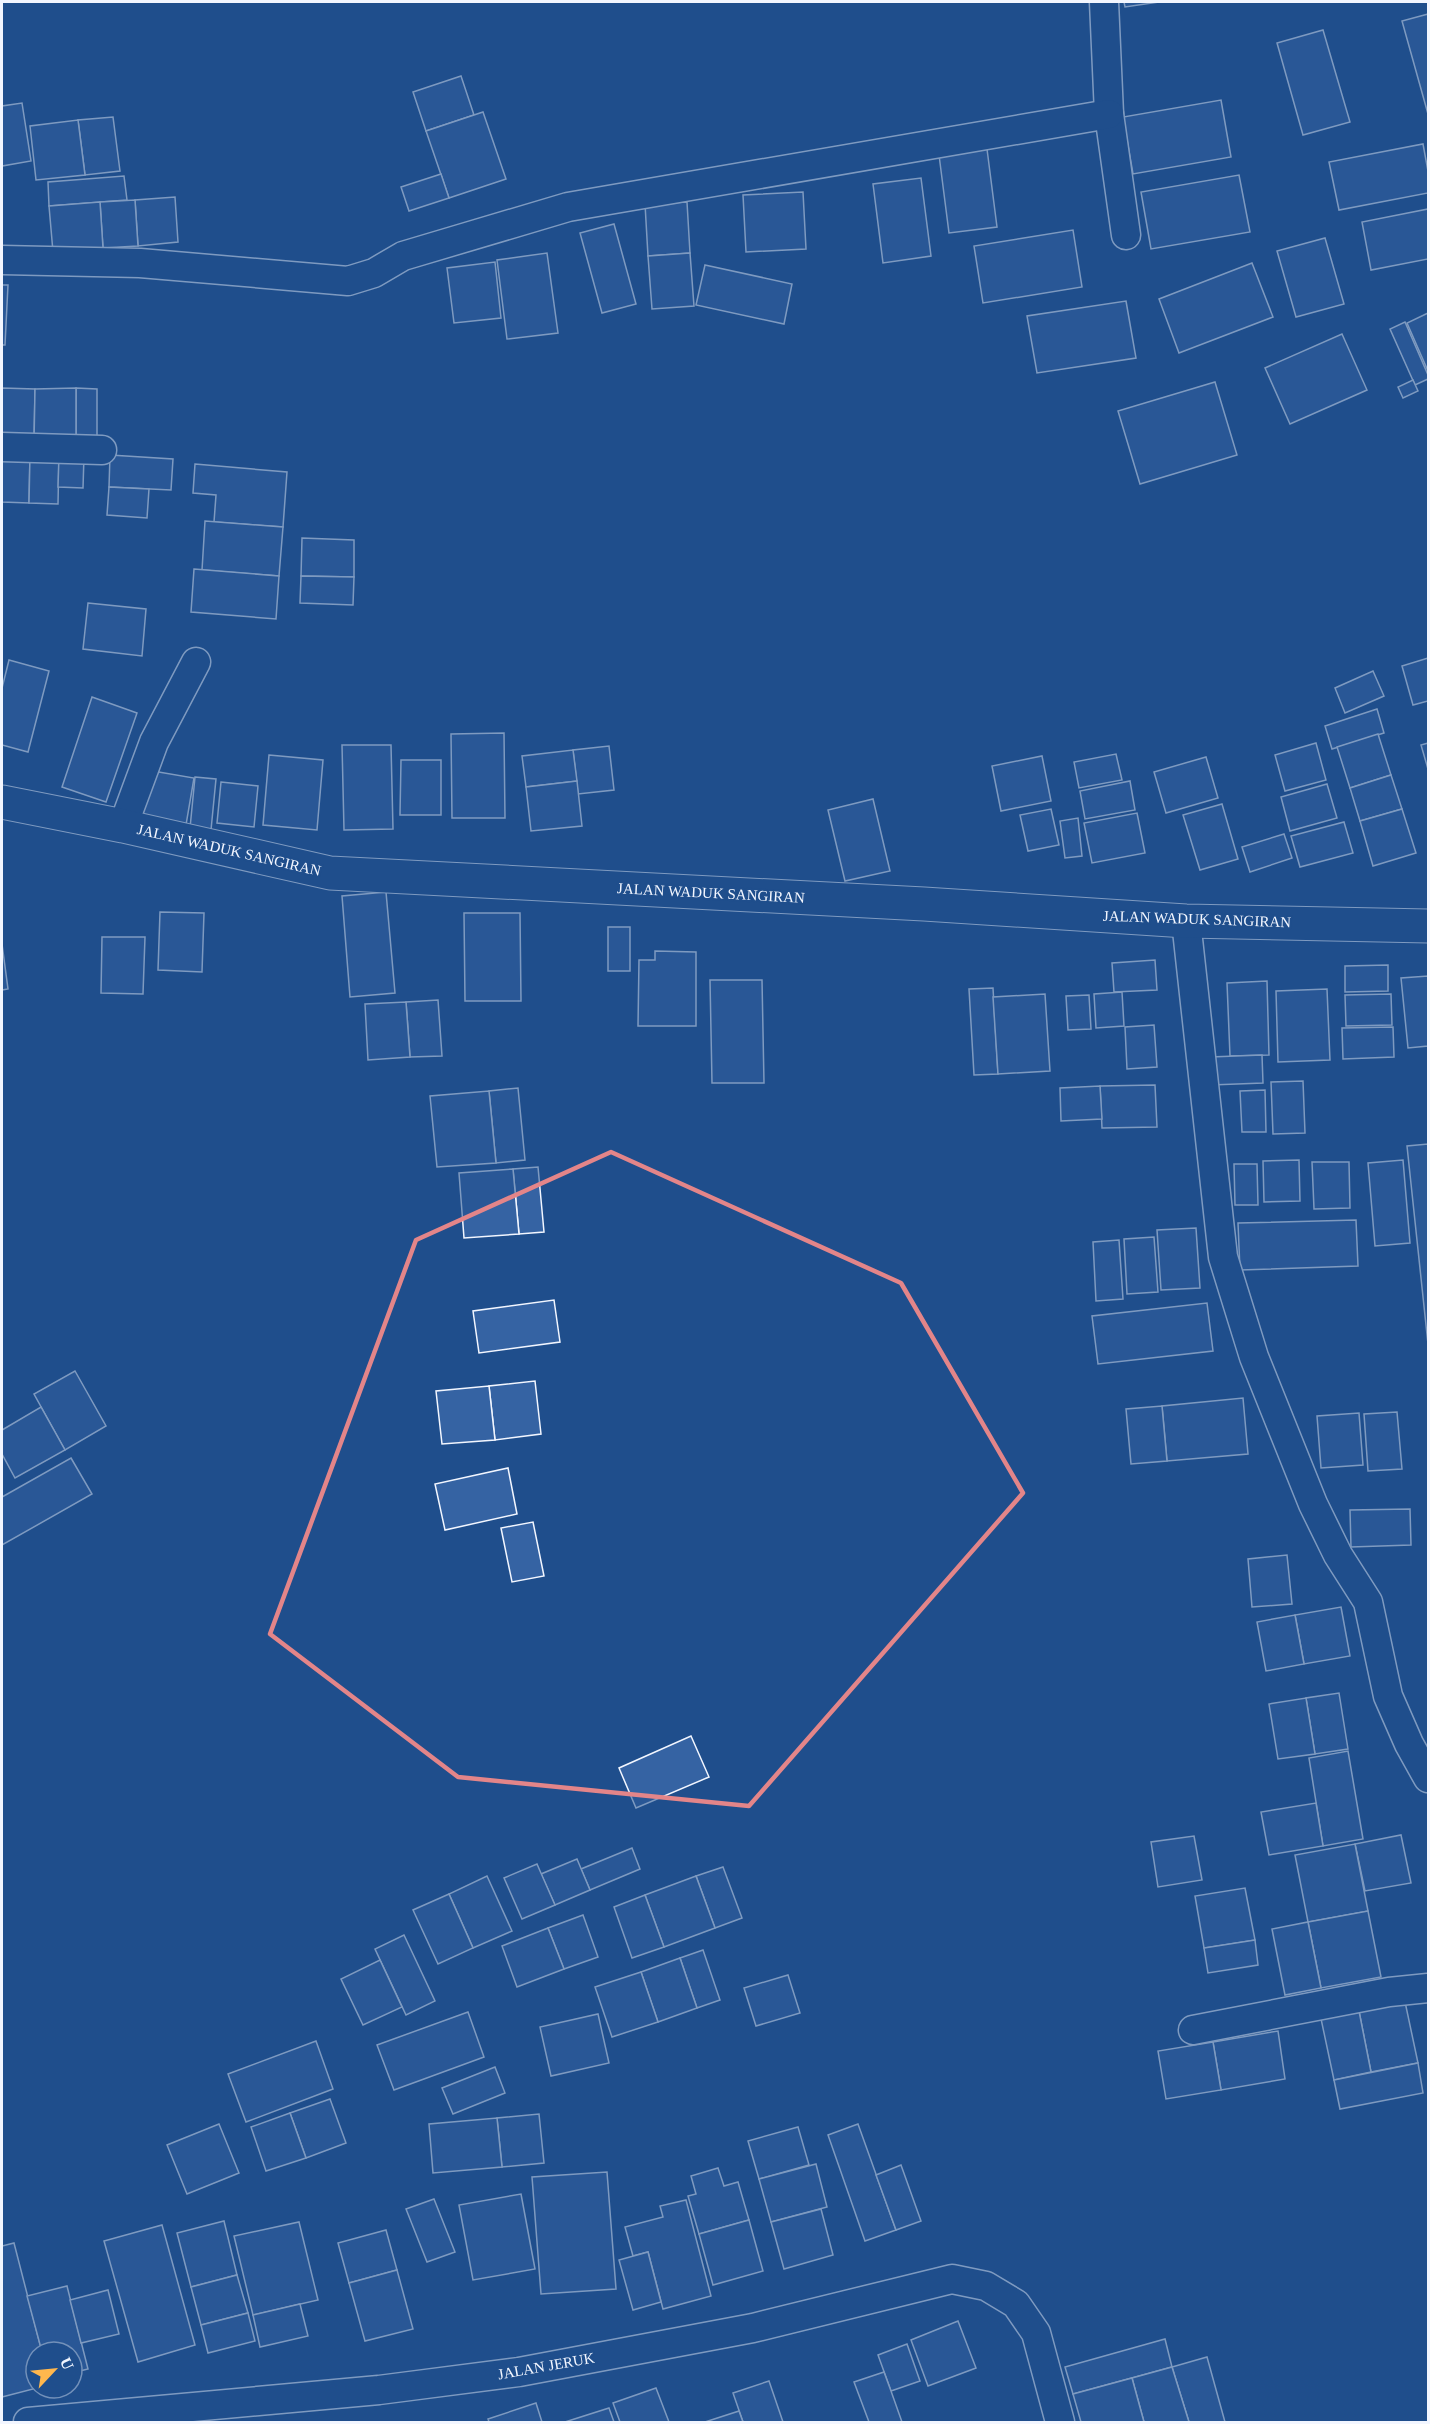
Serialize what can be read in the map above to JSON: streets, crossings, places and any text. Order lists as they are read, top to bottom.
{
  "streets": {
    "street": ["JALAN WADUK SANGIRAN", "JALAN JERUK"]
  },
  "north": "top right"
}
